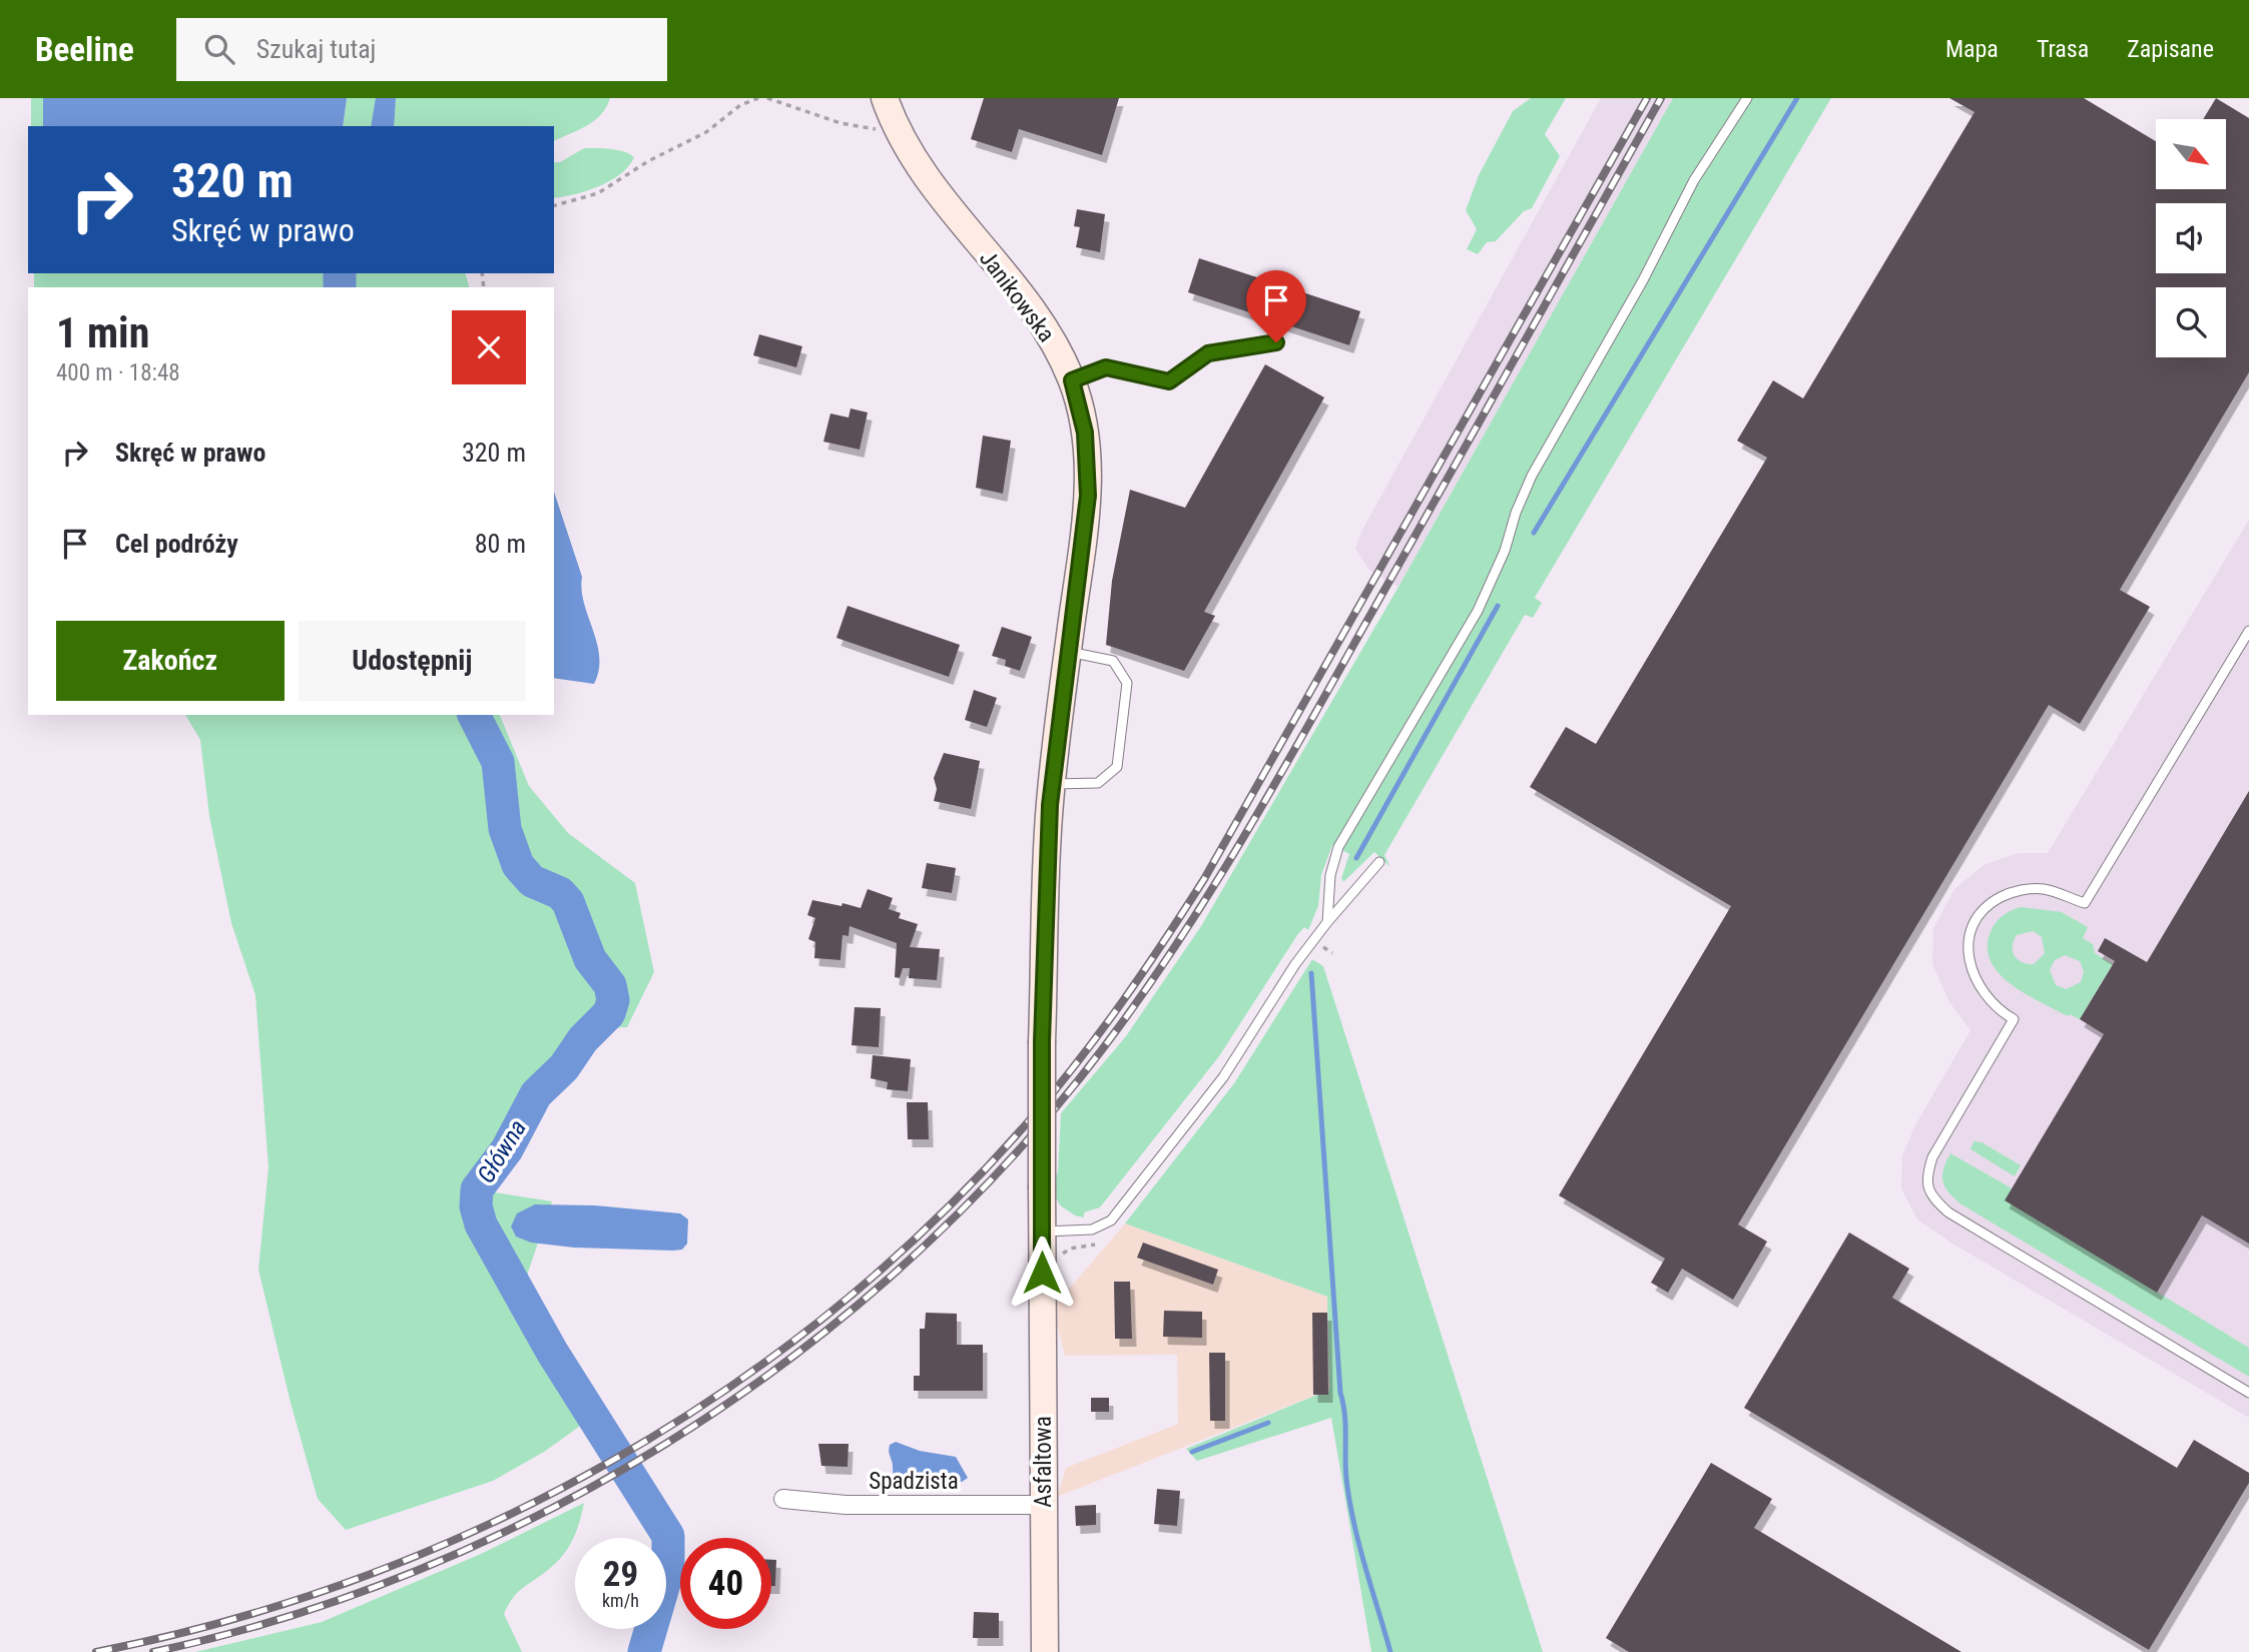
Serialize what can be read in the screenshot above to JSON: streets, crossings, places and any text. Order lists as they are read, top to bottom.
{
  "streets": {
    "street": ["Janikowska", "Asfaltowa", "Spadzista"]
  },
  "crossings": [
    ["Janikowska", "Asfaltowa"],
    ["Asfaltowa", "Spadzista"]
  ],
  "water": ["Główna"],
  "north": "bottom right",
  "page": {
    "header": "Beeline",
    "search": "Szukaj tutaj",
    "nav": ["Mapa", "Trasa", "Zapisane"],
    "turn": ["320 m", "Skręć w prawo"],
    "heading": ["1 min", "400 m · 18:48"],
    "list": [
      {
        "name": "Skręć w prawo",
        "value": "320 m"
      },
      {
        "name": "Cel podróży",
        "value": "80 m"
      }
    ],
    "buttons": ["Zakończ", "Udostępnij"],
    "speed": "29 km/h",
    "limit": "40"
  }
}
